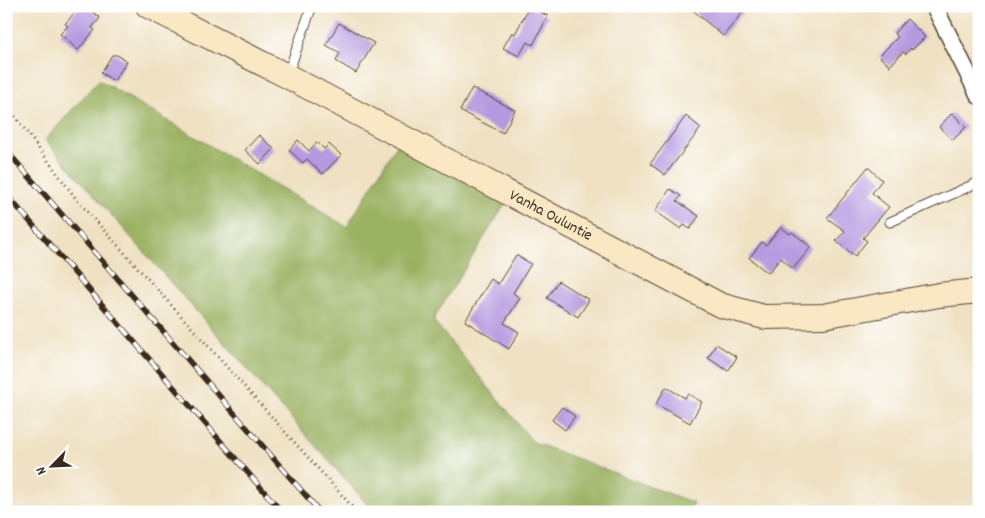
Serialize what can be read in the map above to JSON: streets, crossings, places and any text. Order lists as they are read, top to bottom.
{
  "streets": {
    "street": ["Vanha Ouluntie"]
  },
  "north": "bottom left"
}
